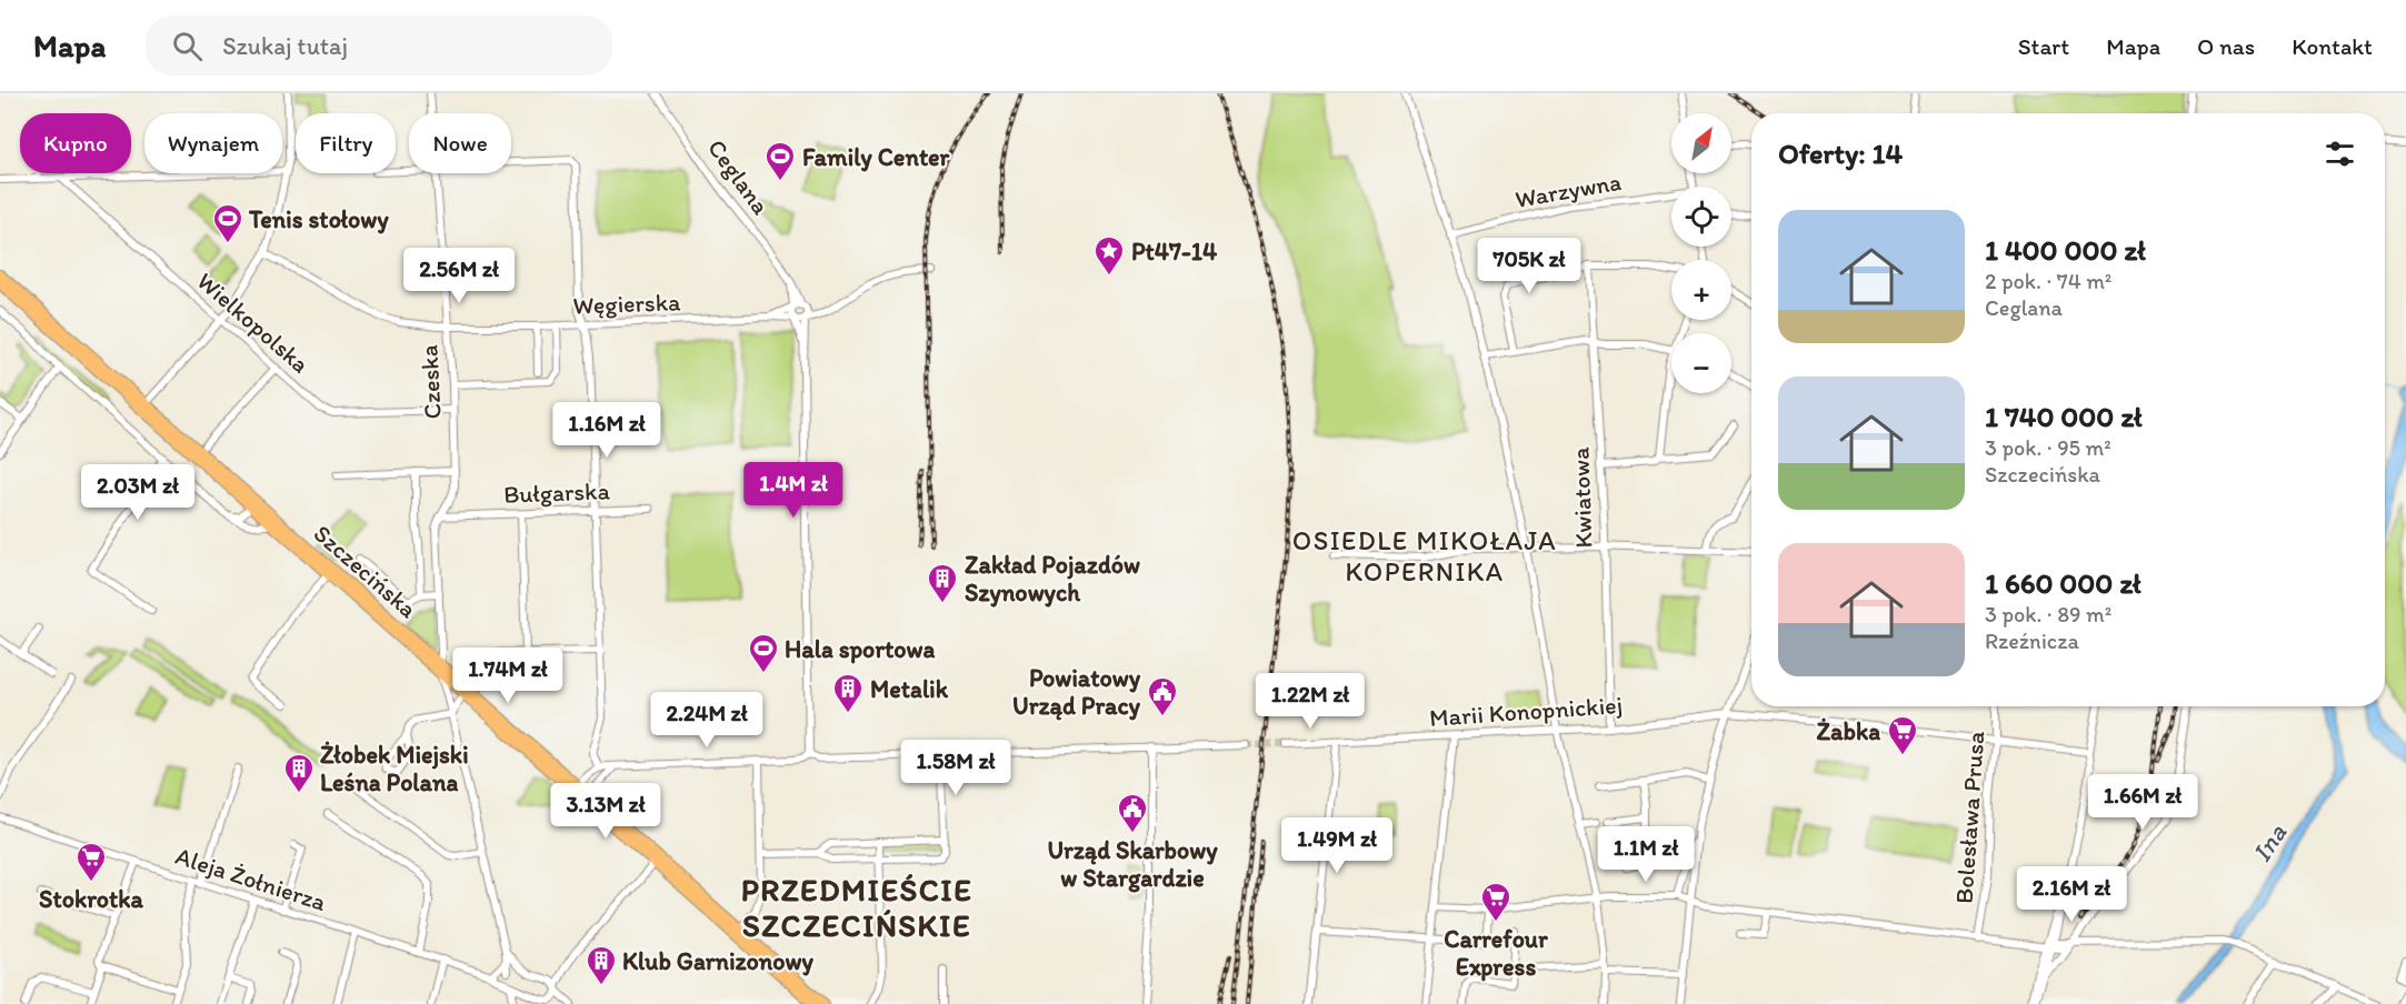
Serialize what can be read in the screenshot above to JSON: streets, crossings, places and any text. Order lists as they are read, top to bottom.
{
  "streets": {
    "main road": ["Szczecińska"],
    "street": [
      "Ceglana",
      "Warzywna",
      "Węgierska",
      "Wielkopolska",
      "Czeska",
      "Bułgarska",
      "Kwiatowa",
      "Marii Konopnickiej",
      "Bolesława Prusa",
      "Aleja Żołnierza"
    ]
  },
  "crossings": [
    ["Ceglana", "Węgierska"],
    ["Węgierska", "Czeska"],
    ["Wielkopolska", "Czeska"],
    ["Kwiatowa", "Marii Konopnickiej"],
    ["Marii Konopnickiej", "Bolesława Prusa"]
  ],
  "districts": ["OSIEDLE MIKOŁAJA KOPERNIKA", "PRZEDMIEŚCIE SZCZECIŃSKIE"],
  "water": ["Ina"],
  "places": {
    "sports": ["Family Center", "Tenis stołowy", "Hala sportowa"],
    "place": ["Pt47-14"],
    "building": [
      "Zakład Pojazdów Szynowych",
      "Metalik",
      "Żłobek Miejski Leśna Polana",
      "Klub Garnizonowy"
    ],
    "public building": ["Powiatowy Urząd Pracy", "Urząd Skarbowy w Stargardzie"],
    "supermarket": ["Żabka", "Stokrotka", "Carrefour Express"]
  },
  "north": "top right",
  "page": {
    "header": "Mapa",
    "search": "Szukaj tutaj",
    "nav": [
      "Start",
      "Mapa",
      "O nas",
      "Kontakt"
    ],
    "map_buttons": ["+", "−"],
    "chip": [
      "Kupno",
      "Wynajem",
      "Filtry",
      "Nowe"
    ],
    "heading": "Oferty: 14",
    "list": [
      {
        "name": "1 400 000 zł",
        "note": "2 pok. · 74 m² · Ceglana"
      },
      {
        "name": "1 740 000 zł",
        "note": "3 pok. · 95 m² · Szczecińska"
      },
      {
        "name": "1 660 000 zł",
        "note": "3 pok. · 89 m² · Rzeźnicza"
      }
    ],
    "price": [
      "705K zł",
      "2.56M zł",
      "1.16M zł",
      "1.4M zł",
      "2.03M zł",
      "1.74M zł",
      "1.22M zł",
      "2.24M zł",
      "1.58M zł",
      "1.66M zł",
      "3.13M zł",
      "1.49M zł",
      "1.1M zł",
      "2.16M zł"
    ]
  }
}
